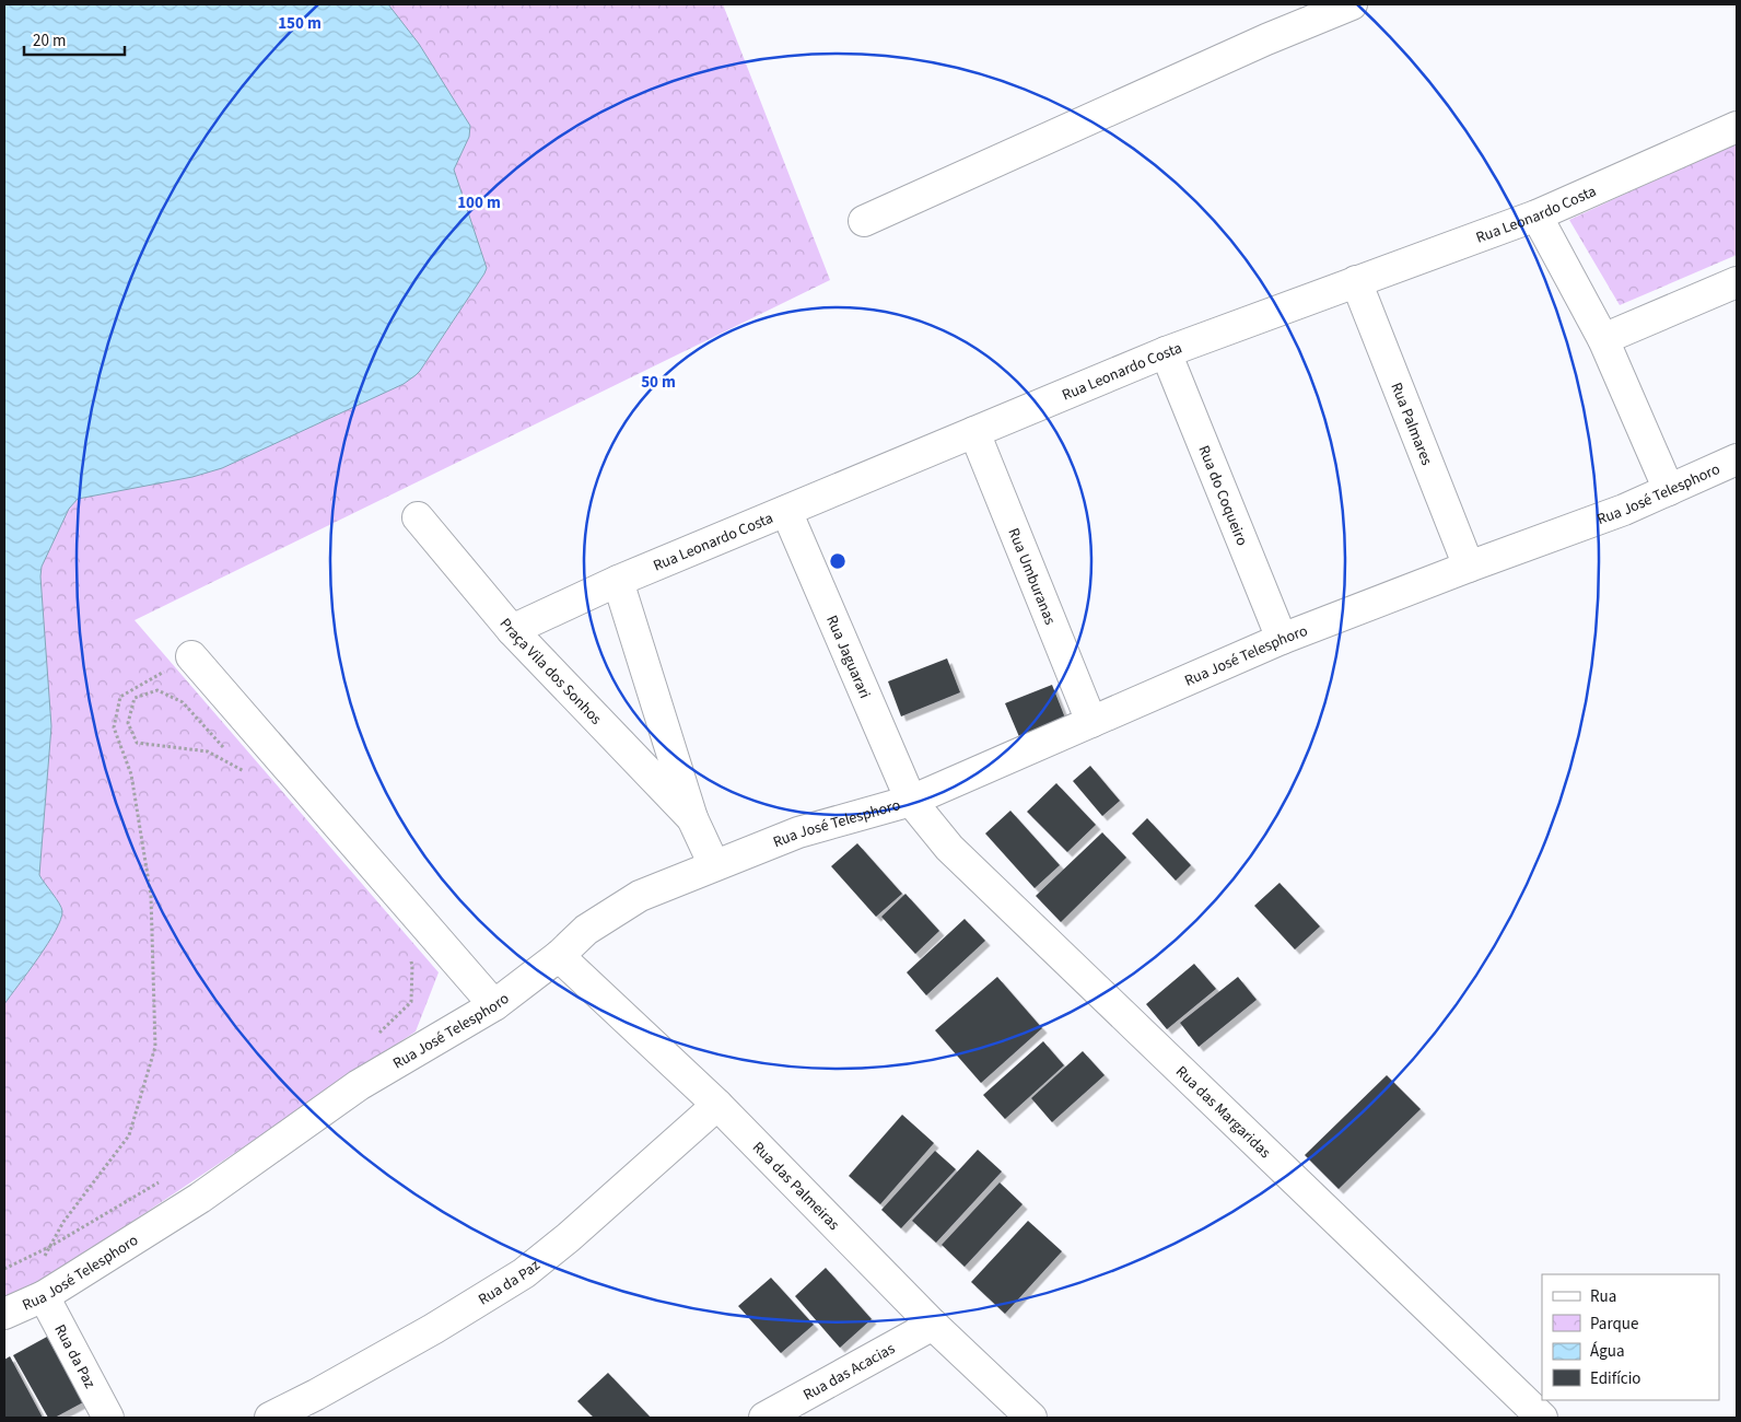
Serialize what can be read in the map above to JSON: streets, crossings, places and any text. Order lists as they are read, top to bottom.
{
  "streets": {
    "street": [
      "Rua Leonardo Costa",
      "Rua Palmares",
      "Rua José Telesphoro",
      "Rua do Coqueiro",
      "Rua Umburanas",
      "Rua Jaguarari",
      "Praça Vila dos Sonhos",
      "Rua das Margaridas",
      "Rua das Palmeiras",
      "Rua da Paz",
      "Rua das Acacias"
    ]
  },
  "crossings": [
    ["Rua Leonardo Costa", "Rua Palmares"],
    ["Rua Leonardo Costa", "Rua do Coqueiro"],
    ["Rua Leonardo Costa", "Rua Umburanas"],
    ["Rua Leonardo Costa", "Rua Jaguarari"],
    ["Rua Leonardo Costa", "Praça Vila dos Sonhos"],
    ["Rua Palmares", "Rua José Telesphoro"],
    ["Rua José Telesphoro", "Rua do Coqueiro"],
    ["Rua José Telesphoro", "Rua Umburanas"],
    ["Rua José Telesphoro", "Rua Jaguarari"],
    ["Rua José Telesphoro", "Praça Vila dos Sonhos"],
    ["Rua José Telesphoro", "Rua das Margaridas"],
    ["Rua José Telesphoro", "Rua das Palmeiras"],
    ["Rua José Telesphoro", "Rua da Paz"],
    ["Rua Jaguarari", "Rua das Margaridas"],
    ["Rua das Palmeiras", "Rua da Paz"],
    ["Rua das Palmeiras", "Rua das Acacias"]
  ],
  "legend": [
    "Rua",
    "Parque",
    "Água",
    "Edifício"
  ],
  "scale_bar": "20 m",
  "rings": ["150 m", "100 m", "50 m"]
}
